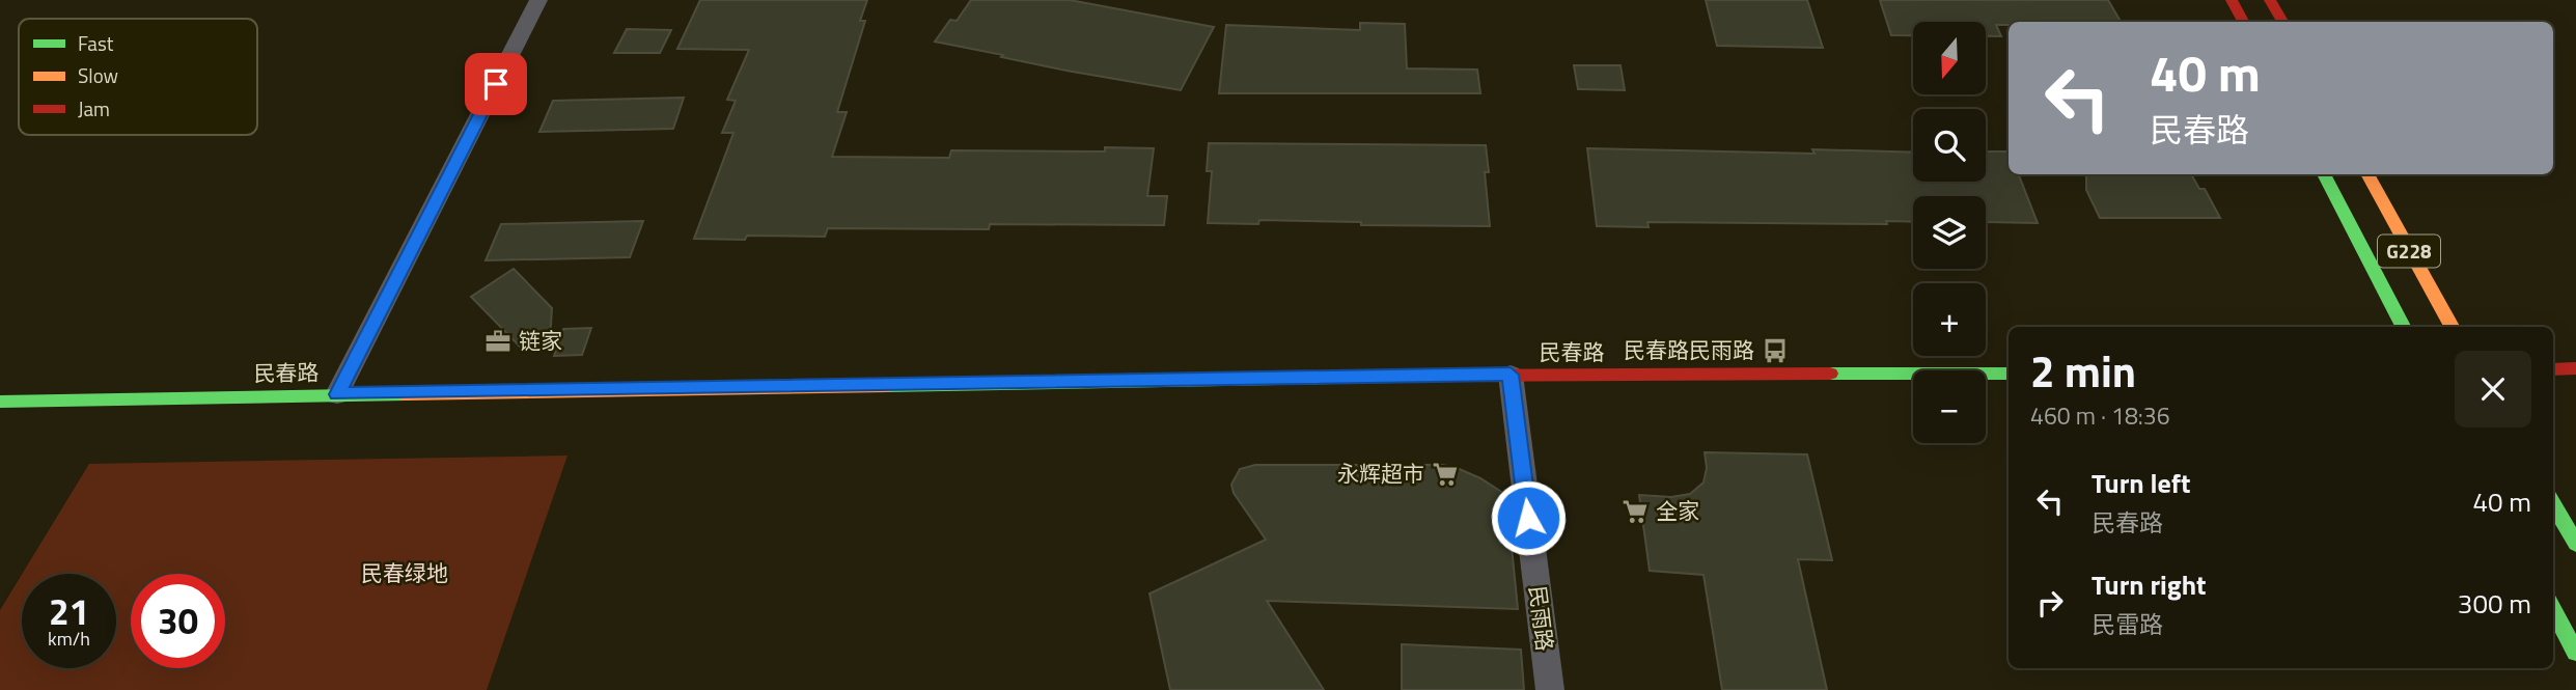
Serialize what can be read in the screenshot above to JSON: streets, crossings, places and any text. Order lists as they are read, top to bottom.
{
  "streets": {
    "main road": ["G228", "民春路"],
    "street": ["民雨路"]
  },
  "crossings": [
    ["民春路", "民雨路"]
  ],
  "parks": ["民春绿地"],
  "places": {
    "office": ["链家"],
    "bus stop": ["民春路民雨路"],
    "supermarket": ["永辉超市", "全家"]
  },
  "legend": ["Fast", "Slow", "Jam"],
  "north": "bottom",
  "page": {
    "map_buttons": ["+", "−"],
    "turn": ["40 m", "民春路"],
    "heading": ["2 min", "460 m · 18:36"],
    "list": [
      {
        "name": "Turn left",
        "note": "民春路",
        "value": "40 m"
      },
      {
        "name": "Turn right",
        "note": "民雷路",
        "value": "300 m"
      }
    ],
    "speed": "21 km/h",
    "limit": "30"
  }
}
